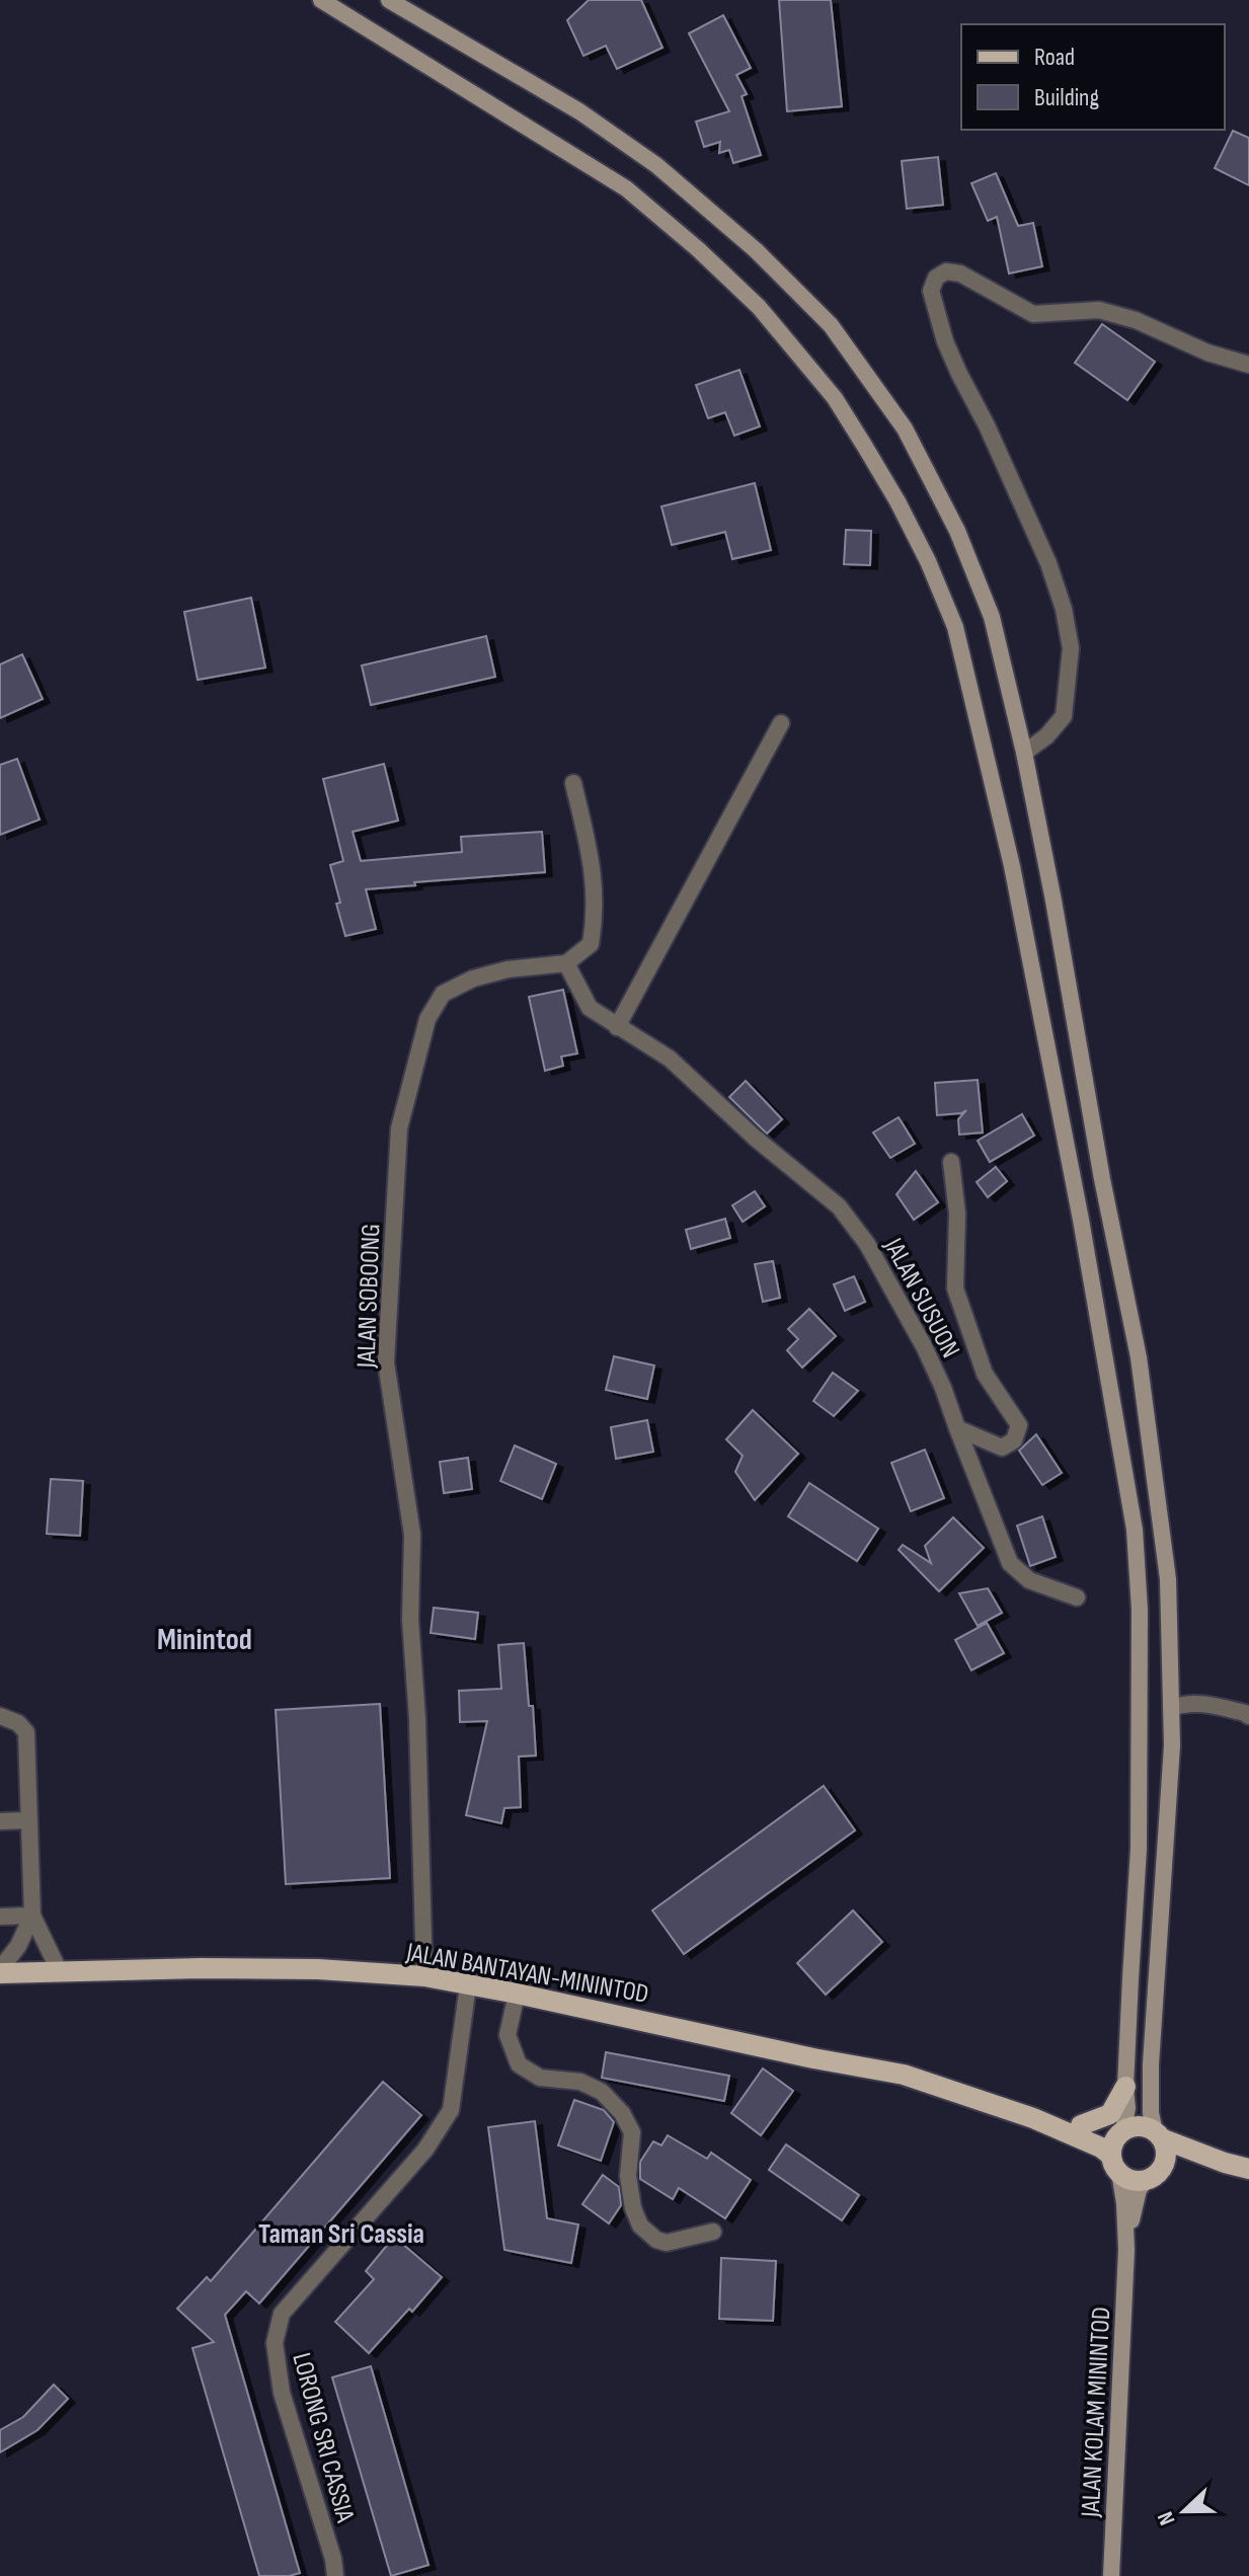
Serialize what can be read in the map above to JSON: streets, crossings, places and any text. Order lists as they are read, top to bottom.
{
  "streets": {
    "main road": ["JALAN BANTAYAN-MININTOD", "JALAN KOLAM MININTOD"],
    "street": ["JALAN SOBOONG", "JALAN SUSUON", "LORONG SRI CASSIA"]
  },
  "crossings": [
    ["JALAN SOBOONG", "JALAN SUSUON"],
    ["JALAN SOBOONG", "JALAN BANTAYAN-MININTOD"],
    ["JALAN BANTAYAN-MININTOD", "JALAN KOLAM MININTOD"],
    ["JALAN BANTAYAN-MININTOD", "LORONG SRI CASSIA"]
  ],
  "districts": ["Minintod", "Taman Sri Cassia"],
  "legend": ["Road", "Building"],
  "north": "left"
}
